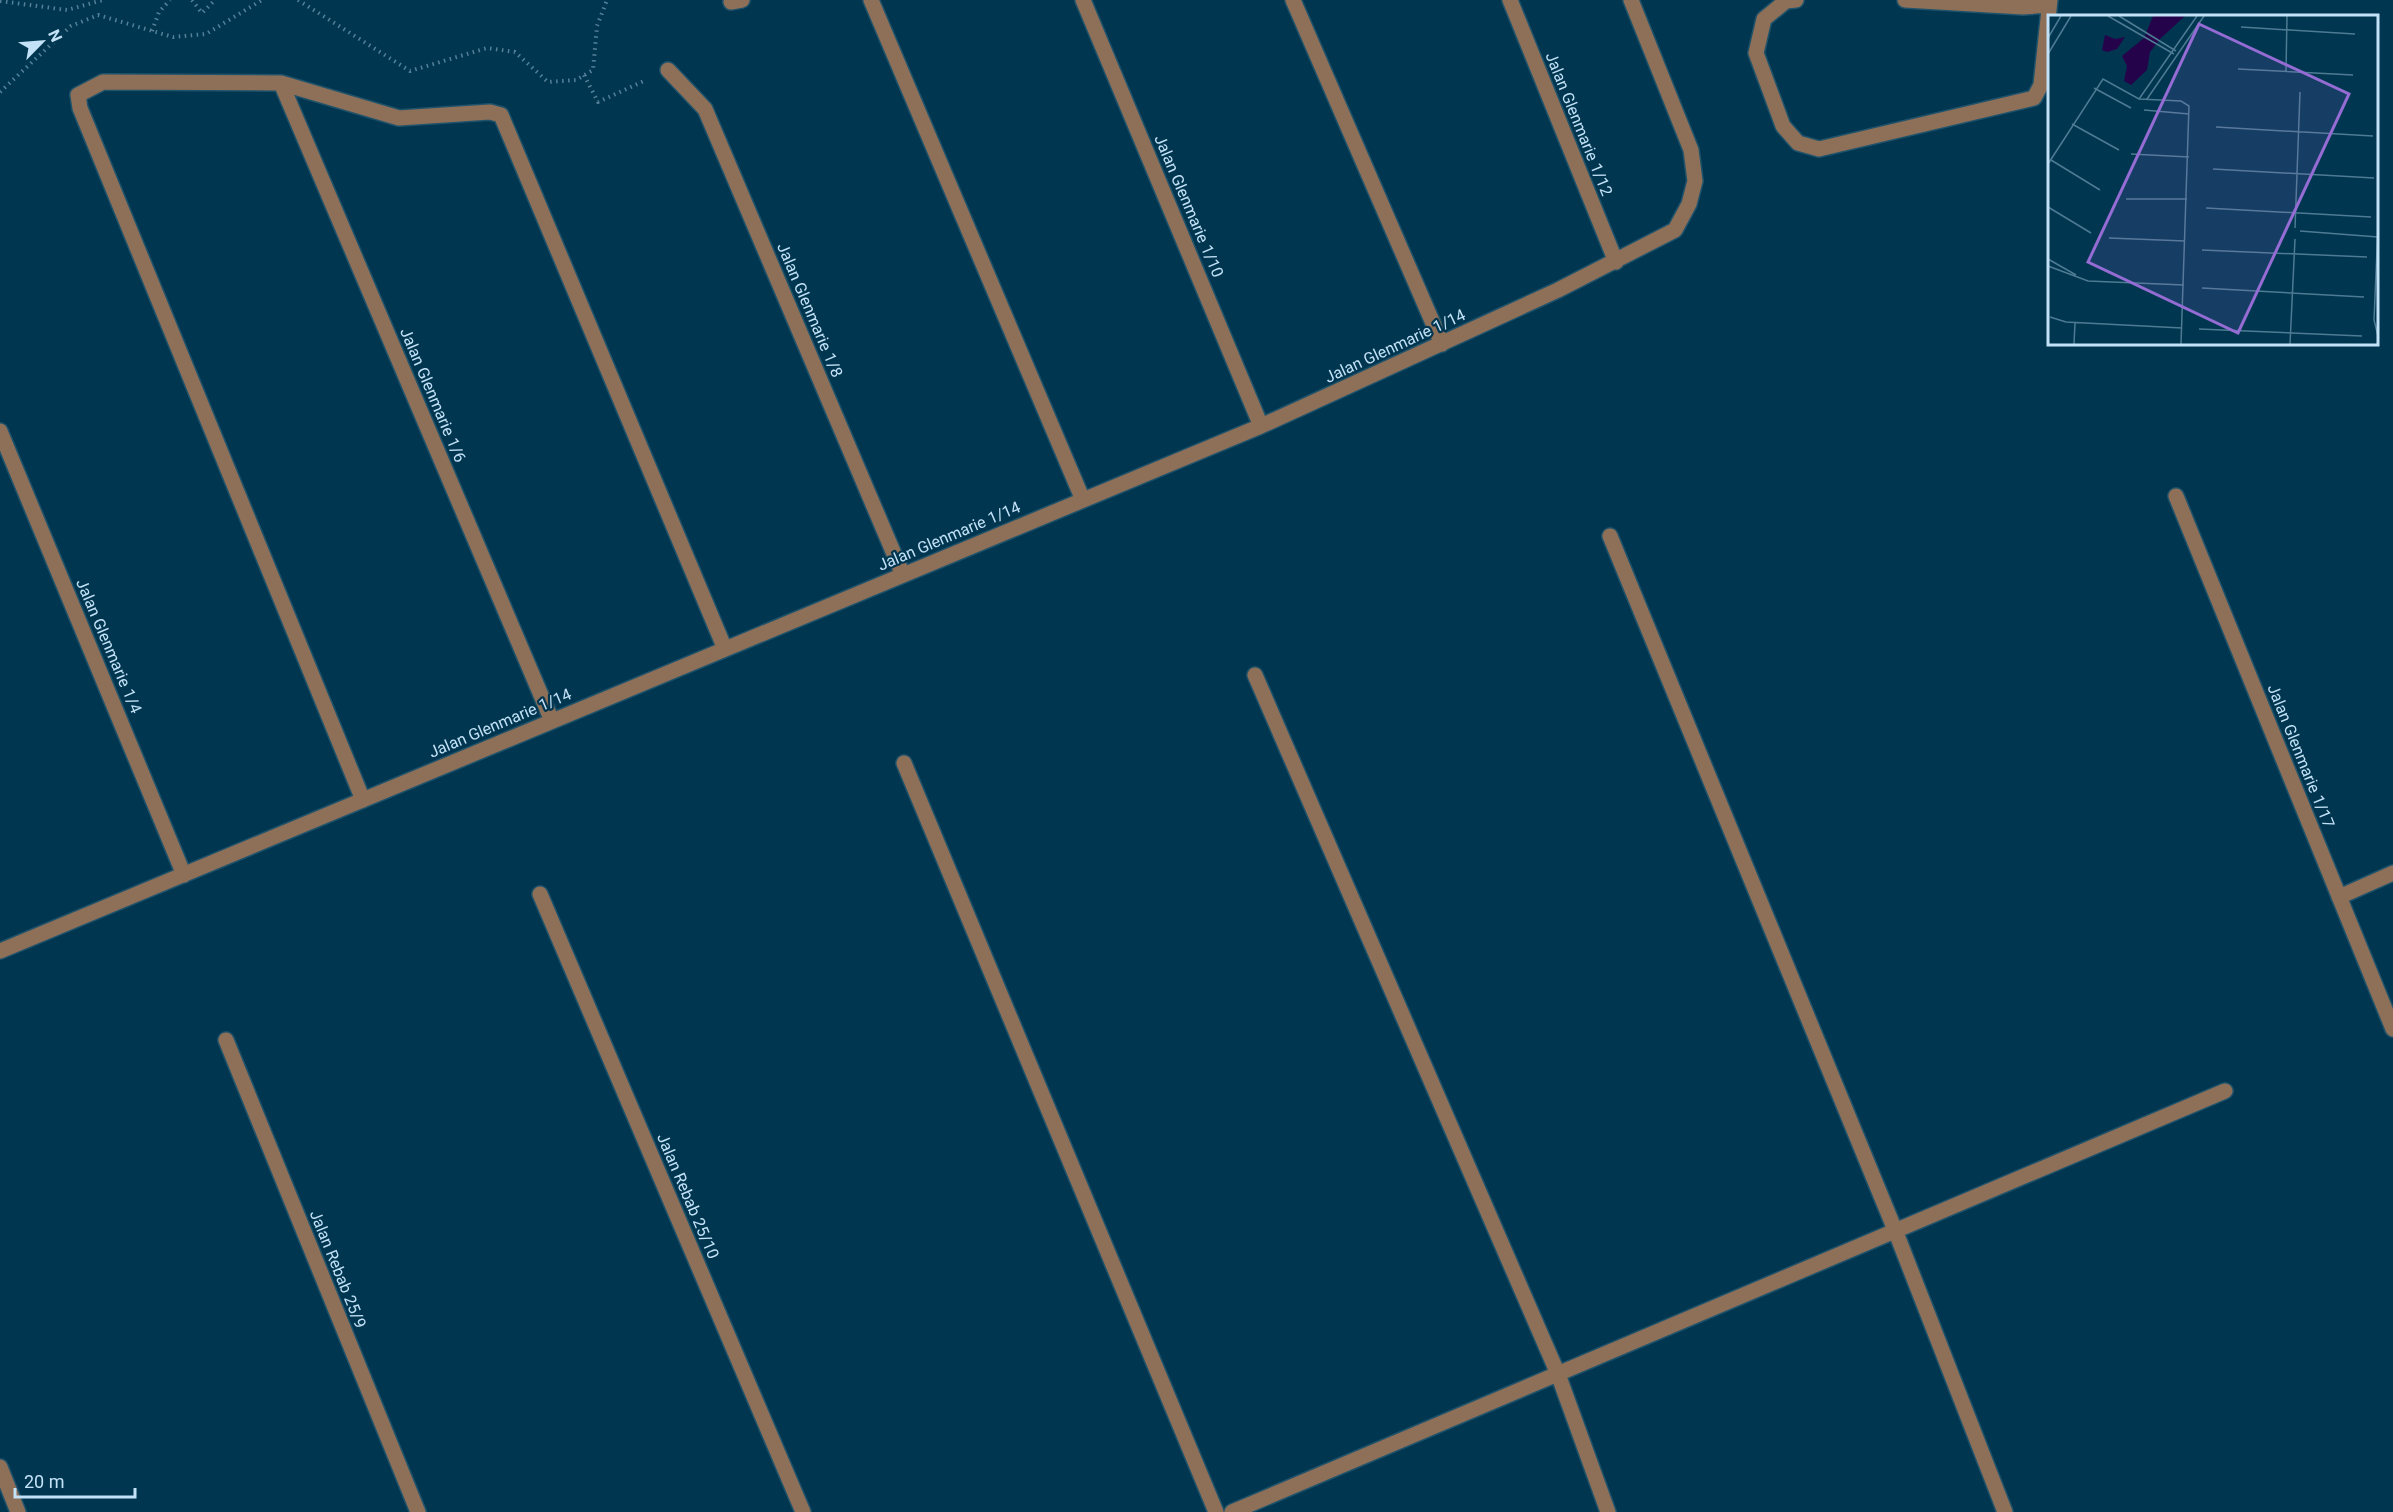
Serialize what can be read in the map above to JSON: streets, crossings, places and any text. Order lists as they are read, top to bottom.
{
  "streets": {
    "street": [
      "Jalan Glenmarie 1/12",
      "Jalan Glenmarie 1/10",
      "Jalan Glenmarie 1/8",
      "Jalan Glenmarie 1/14",
      "Jalan Glenmarie 1/6",
      "Jalan Glenmarie 1/4",
      "Jalan Glenmarie 1/17",
      "Jalan Rebab 25/10",
      "Jalan Rebab 25/9"
    ]
  },
  "crossings": [
    ["Jalan Glenmarie 1/12", "Jalan Glenmarie 1/14"],
    ["Jalan Glenmarie 1/10", "Jalan Glenmarie 1/14"],
    ["Jalan Glenmarie 1/8", "Jalan Glenmarie 1/14"],
    ["Jalan Glenmarie 1/14", "Jalan Glenmarie 1/6"],
    ["Jalan Glenmarie 1/14", "Jalan Glenmarie 1/4"]
  ],
  "scale_bar": "20 m",
  "north": "top right"
}
